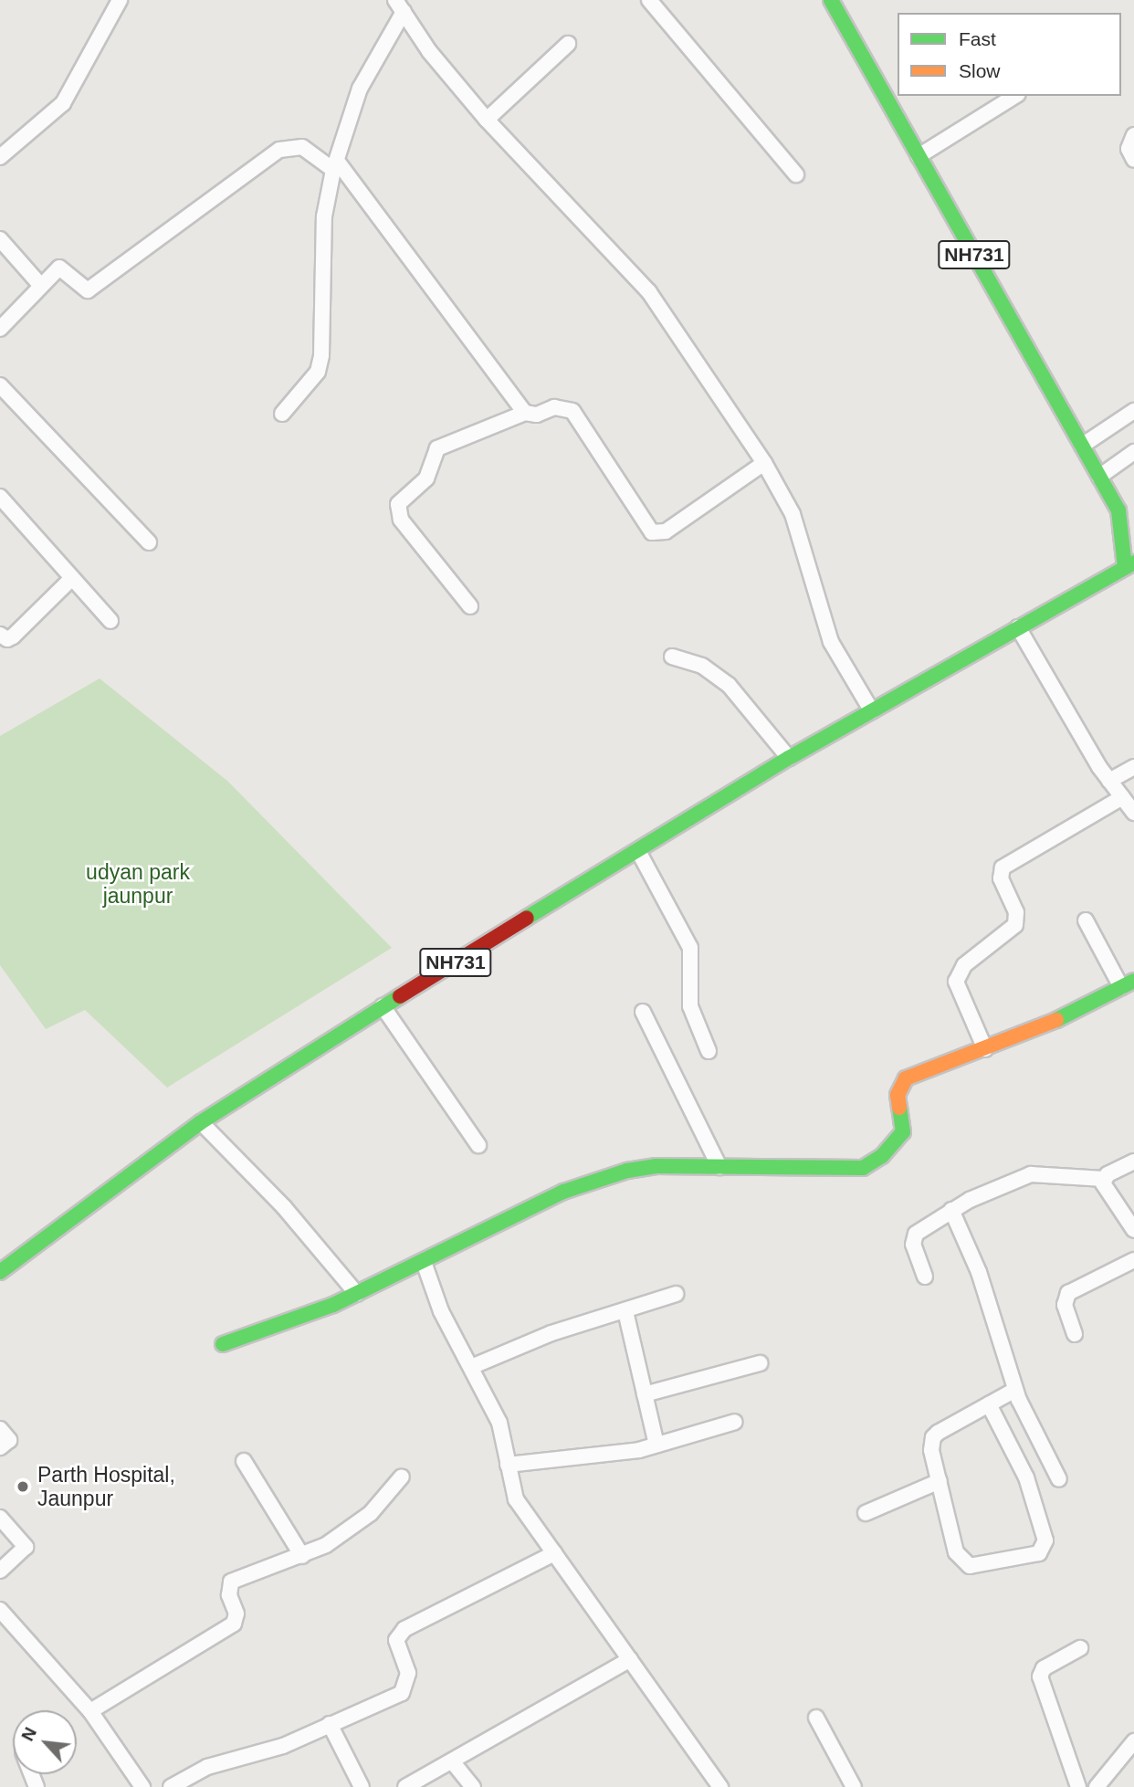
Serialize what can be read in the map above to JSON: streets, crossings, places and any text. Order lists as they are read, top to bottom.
{
  "streets": {
    "main road": ["NH731"]
  },
  "parks": ["udyan park jaunpur"],
  "places": ["Parth Hospital, Jaunpur"],
  "legend": ["Fast", "Slow"],
  "north": "top left"
}
